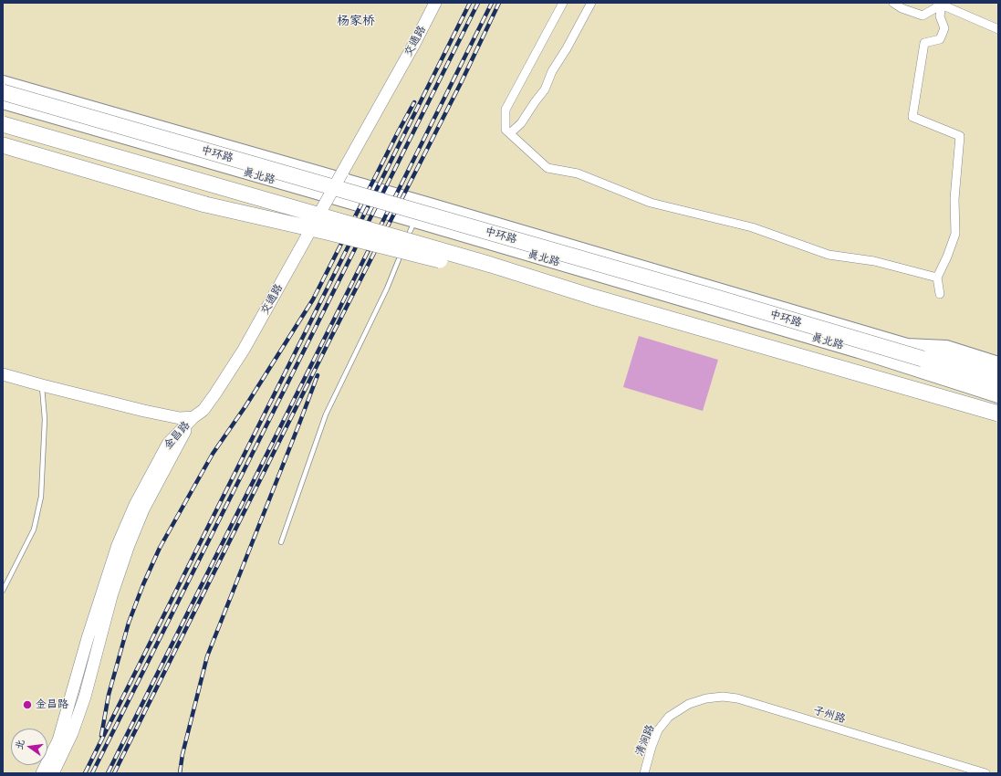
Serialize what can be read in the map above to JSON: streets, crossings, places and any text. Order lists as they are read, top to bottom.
{
  "streets": {
    "highway": ["中环路"],
    "main road": ["交通路", "真北路", "金昌路"],
    "street": ["子州路", "清涧路"]
  },
  "crossings": [
    ["交通路", "金昌路"],
    ["子州路", "清涧路"]
  ],
  "districts": ["杨家桥"],
  "places": ["金昌路"],
  "north": "left"
}
